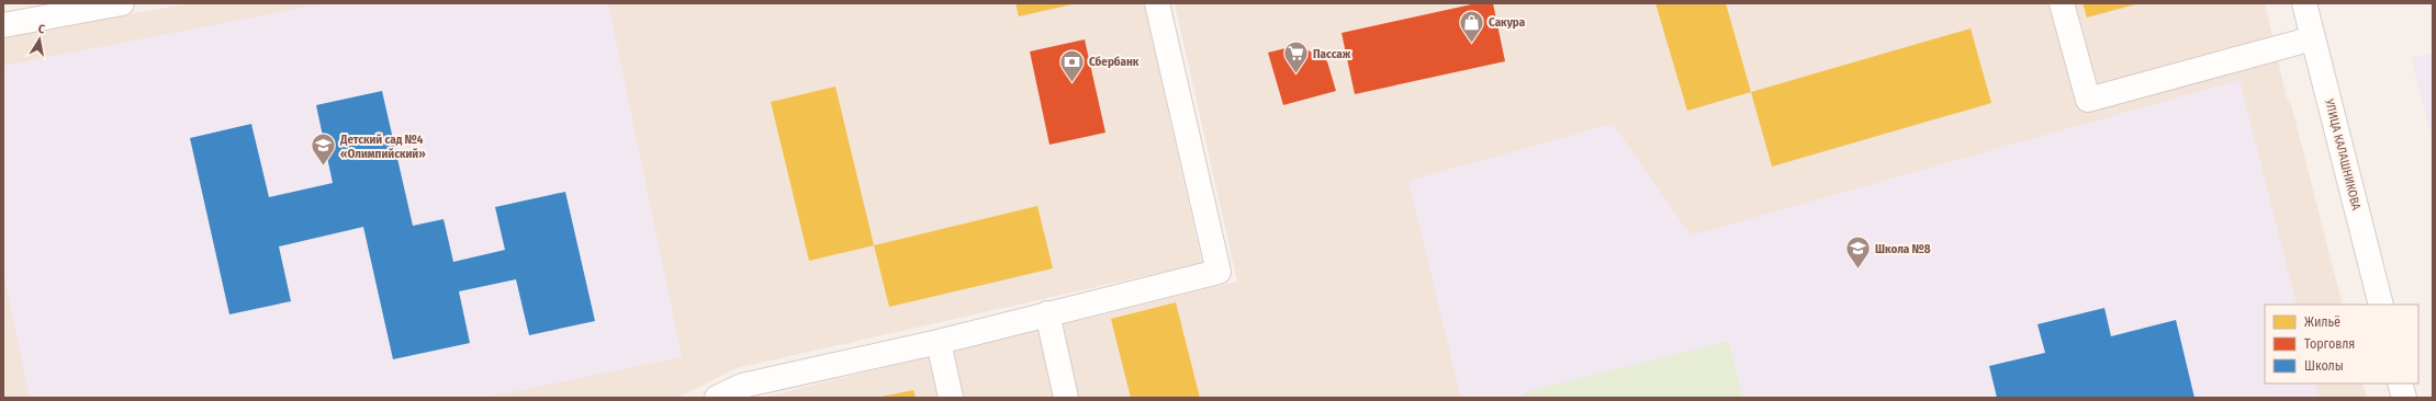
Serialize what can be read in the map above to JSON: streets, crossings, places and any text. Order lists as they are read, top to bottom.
{
  "streets": {
    "street": ["УЛИЦА КАЛАШНИКОВА"]
  },
  "places": {
    "shop": ["Сакура"],
    "supermarket": ["Пассаж"],
    "bank": ["Сбербанк"],
    "school or university": ["Детский сад №4 «Олимпийский»", "Школа №8"]
  },
  "legend": ["Жильё", "Торговля", "Школы"],
  "north": "top"
}
